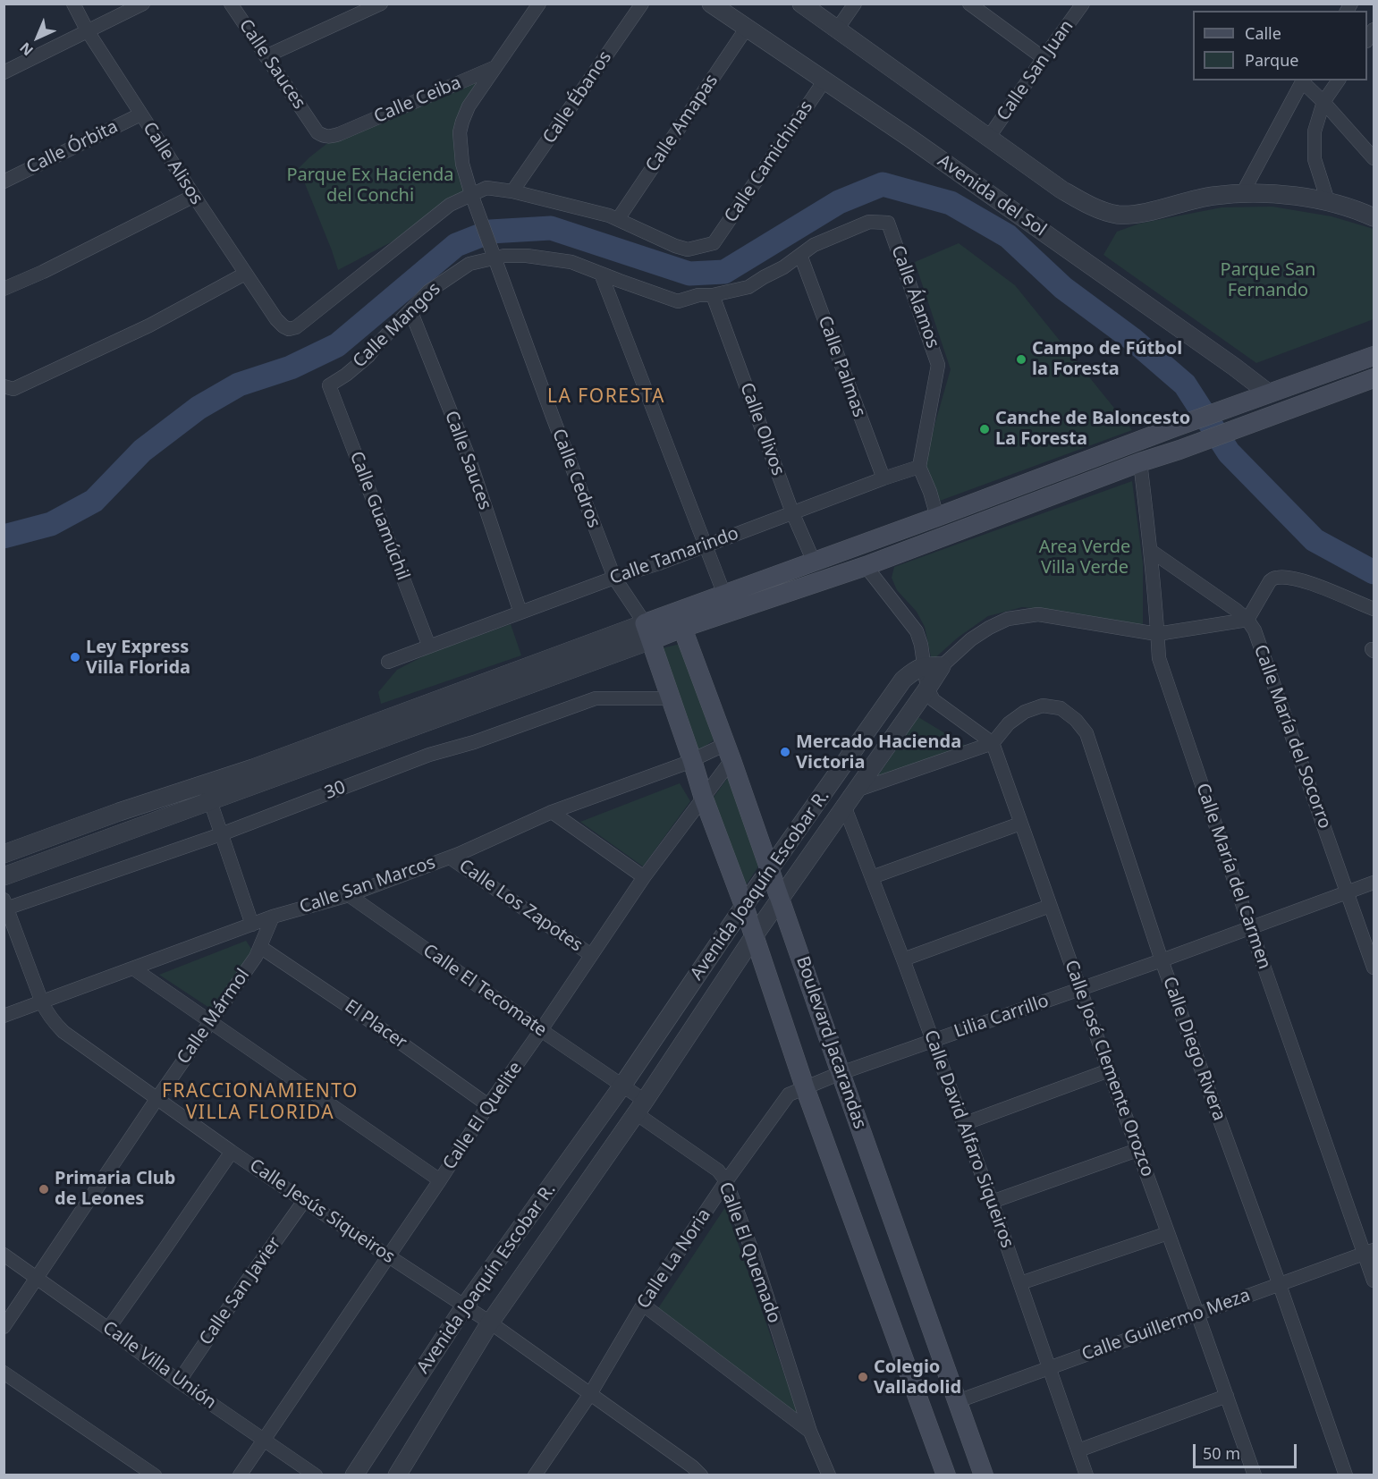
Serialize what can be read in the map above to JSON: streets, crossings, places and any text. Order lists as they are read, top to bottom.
{
  "streets": {
    "main road": ["Boulevard Jacarandas"],
    "street": [
      "Calle Sauces",
      "Calle San Juan",
      "Calle Ébanos",
      "Calle Ceiba",
      "Calle Amapas",
      "Calle Órbita",
      "Calle Camichinas",
      "Calle Alisos",
      "Avenida del Sol",
      "Calle Álamos",
      "Calle Mangos",
      "Calle Palmas",
      "Calle Olivos",
      "Calle Cedros",
      "Calle Guamúchil",
      "Calle Tamarindo",
      "Calle María del Socorro",
      "30",
      "Calle María del Carmen",
      "Calle San Marcos",
      "Avenida Joaquín Escobar R.",
      "Calle Los Zapotes",
      "Calle El Tecomate",
      "Calle Mármol",
      "Lilia Carrillo",
      "El Placer",
      "Calle Diego Rivera",
      "Calle José Clemente Orozco",
      "Calle El Quelite",
      "Calle David Alfaro Siqueiros",
      "Calle Jesús Siqueiros",
      "Calle El Quemado",
      "Calle La Noria",
      "Calle San Javier",
      "Calle Guillermo Meza",
      "Calle Villa Unión"
    ]
  },
  "crossings": [
    ["Calle Sauces", "Calle Ceiba"],
    ["Calle Sauces", "Calle Mangos"],
    ["Calle Sauces", "Calle Tamarindo"],
    ["Calle Ceiba", "Calle Alisos"],
    ["Calle Ceiba", "Calle Cedros"],
    ["Calle Amapas", "Calle Camichinas"],
    ["Calle Amapas", "Avenida del Sol"],
    ["Calle Órbita", "Calle Alisos"],
    ["Calle Camichinas", "Avenida del Sol"],
    ["Calle Alisos", "Calle Cedros"],
    ["Calle Álamos", "Calle Mangos"],
    ["Calle Álamos", "Calle Tamarindo"],
    ["Calle Mangos", "Calle Palmas"],
    ["Calle Mangos", "Calle Olivos"],
    ["Calle Mangos", "Calle Cedros"],
    ["Calle Mangos", "Calle Guamúchil"],
    ["Calle Palmas", "Calle Tamarindo"],
    ["Calle Olivos", "Calle Tamarindo"],
    ["Calle Cedros", "Calle Tamarindo"],
    ["Calle Guamúchil", "Calle Tamarindo"],
    ["Calle María del Socorro", "Calle María del Carmen"],
    ["Calle María del Socorro", "Lilia Carrillo"],
    ["30", "Calle Jesús Siqueiros"],
    ["Calle María del Carmen", "Lilia Carrillo"],
    ["Calle María del Carmen", "Calle Guillermo Meza"],
    ["Calle San Marcos", "Calle Los Zapotes"],
    ["Calle San Marcos", "Calle El Tecomate"],
    ["Calle San Marcos", "Calle Mármol"],
    ["Calle San Marcos", "Boulevard Jacarandas"],
    ["Calle San Marcos", "Calle El Quelite"],
    ["Calle San Marcos", "Calle Jesús Siqueiros"],
    ["Avenida Joaquín Escobar R.", "Calle El Tecomate"],
    ["Avenida Joaquín Escobar R.", "Boulevard Jacarandas"],
    ["Avenida Joaquín Escobar R.", "Calle David Alfaro Siqueiros"],
    ["Avenida Joaquín Escobar R.", "Calle Jesús Siqueiros"],
    ["Avenida Joaquín Escobar R.", "Calle El Quemado"],
    ["Calle Los Zapotes", "Calle El Quelite"],
    ["Calle El Tecomate", "Calle El Quelite"],
    ["Calle Mármol", "El Placer"],
    ["Calle Mármol", "Calle Jesús Siqueiros"],
    ["Calle Mármol", "Calle Villa Unión"],
    ["Lilia Carrillo", "Boulevard Jacarandas"],
    ["Lilia Carrillo", "Calle Diego Rivera"],
    ["Lilia Carrillo", "Calle José Clemente Orozco"],
    ["Lilia Carrillo", "Calle David Alfaro Siqueiros"],
    ["Lilia Carrillo", "Calle La Noria"],
    ["El Placer", "Calle El Quelite"],
    ["Boulevard Jacarandas", "Calle El Quelite"],
    ["Boulevard Jacarandas", "Calle La Noria"],
    ["Boulevard Jacarandas", "Calle Guillermo Meza"],
    ["Calle Diego Rivera", "Calle José Clemente Orozco"],
    ["Calle Diego Rivera", "Calle Guillermo Meza"],
    ["Calle José Clemente Orozco", "Calle Guillermo Meza"],
    ["Calle El Quelite", "Calle Jesús Siqueiros"],
    ["Calle El Quelite", "Calle Villa Unión"],
    ["Calle David Alfaro Siqueiros", "Calle Guillermo Meza"],
    ["Calle Jesús Siqueiros", "Calle La Noria"],
    ["Calle Jesús Siqueiros", "Calle San Javier"],
    ["Calle El Quemado", "Calle La Noria"],
    ["Calle San Javier", "Calle Villa Unión"]
  ],
  "districts": ["LA FORESTA", "FRACCIONAMIENTO VILLA FLORIDA"],
  "parks": ["Parque Ex Hacienda del Conchi", "Parque San Fernando", "Area Verde Villa Verde"],
  "places": [
    "Campo de Fútbol la Foresta",
    "Canche de Baloncesto La Foresta",
    "Ley Express Villa Florida",
    "Mercado Hacienda Victoria",
    "Primaria Club de Leones",
    "Colegio Valladolid"
  ],
  "legend": ["Calle", "Parque"],
  "scale_bar": "50 m",
  "north": "bottom left"
}
